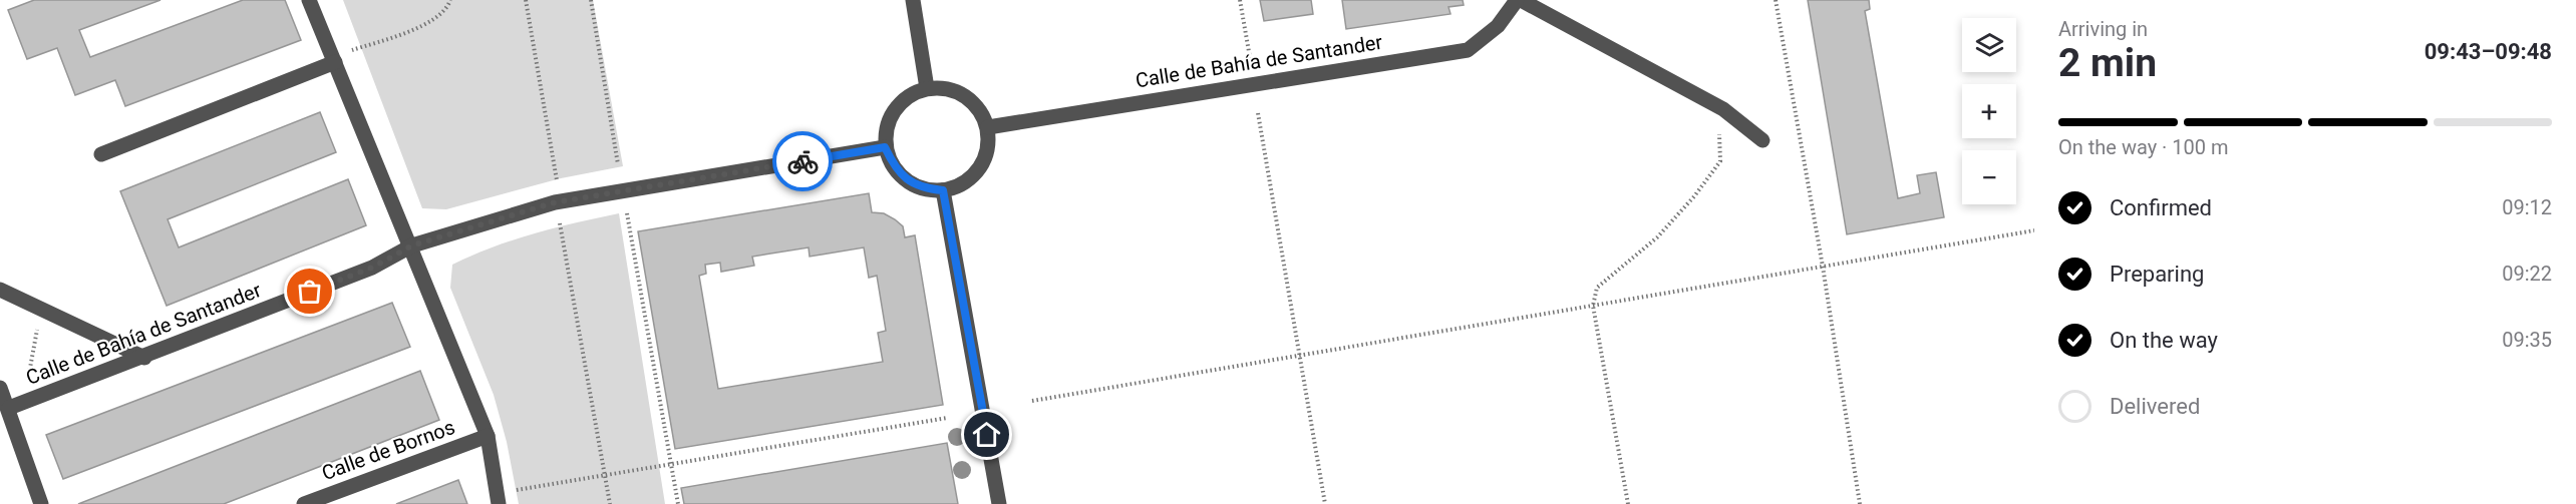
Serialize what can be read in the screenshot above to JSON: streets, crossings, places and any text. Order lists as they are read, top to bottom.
{
  "streets": {
    "street": ["Calle de Bahía de Santander", "Calle de Bornos"]
  },
  "page": {
    "heading": ["2 min", "Arriving in", "09:43–09:48"],
    "map_buttons": ["+", "−"],
    "bar": "On the way · 100 m",
    "list": [
      ["Confirmed", "09:12"],
      ["Preparing", "09:22"],
      ["On the way", "09:35"],
      "Delivered"
    ]
  }
}
